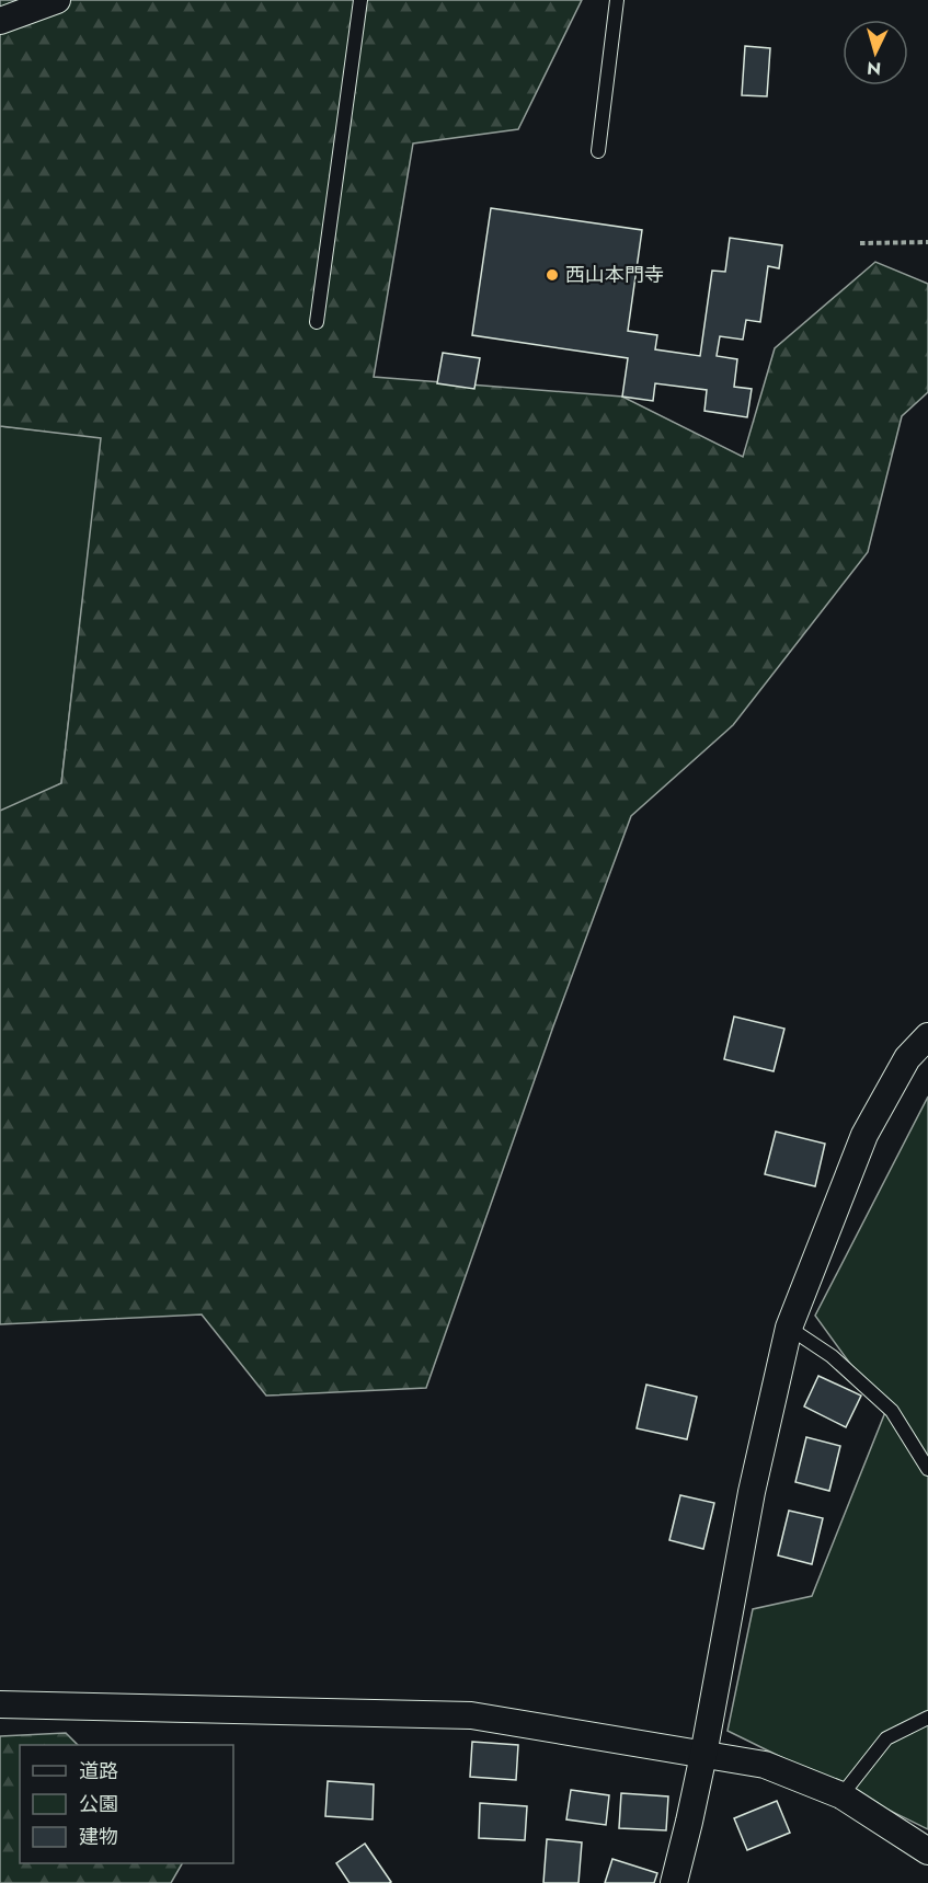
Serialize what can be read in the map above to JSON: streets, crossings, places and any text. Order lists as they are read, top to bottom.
{
  "places": ["西山本門寺"],
  "legend": ["道路", "公園", "建物"],
  "north": "bottom"
}
